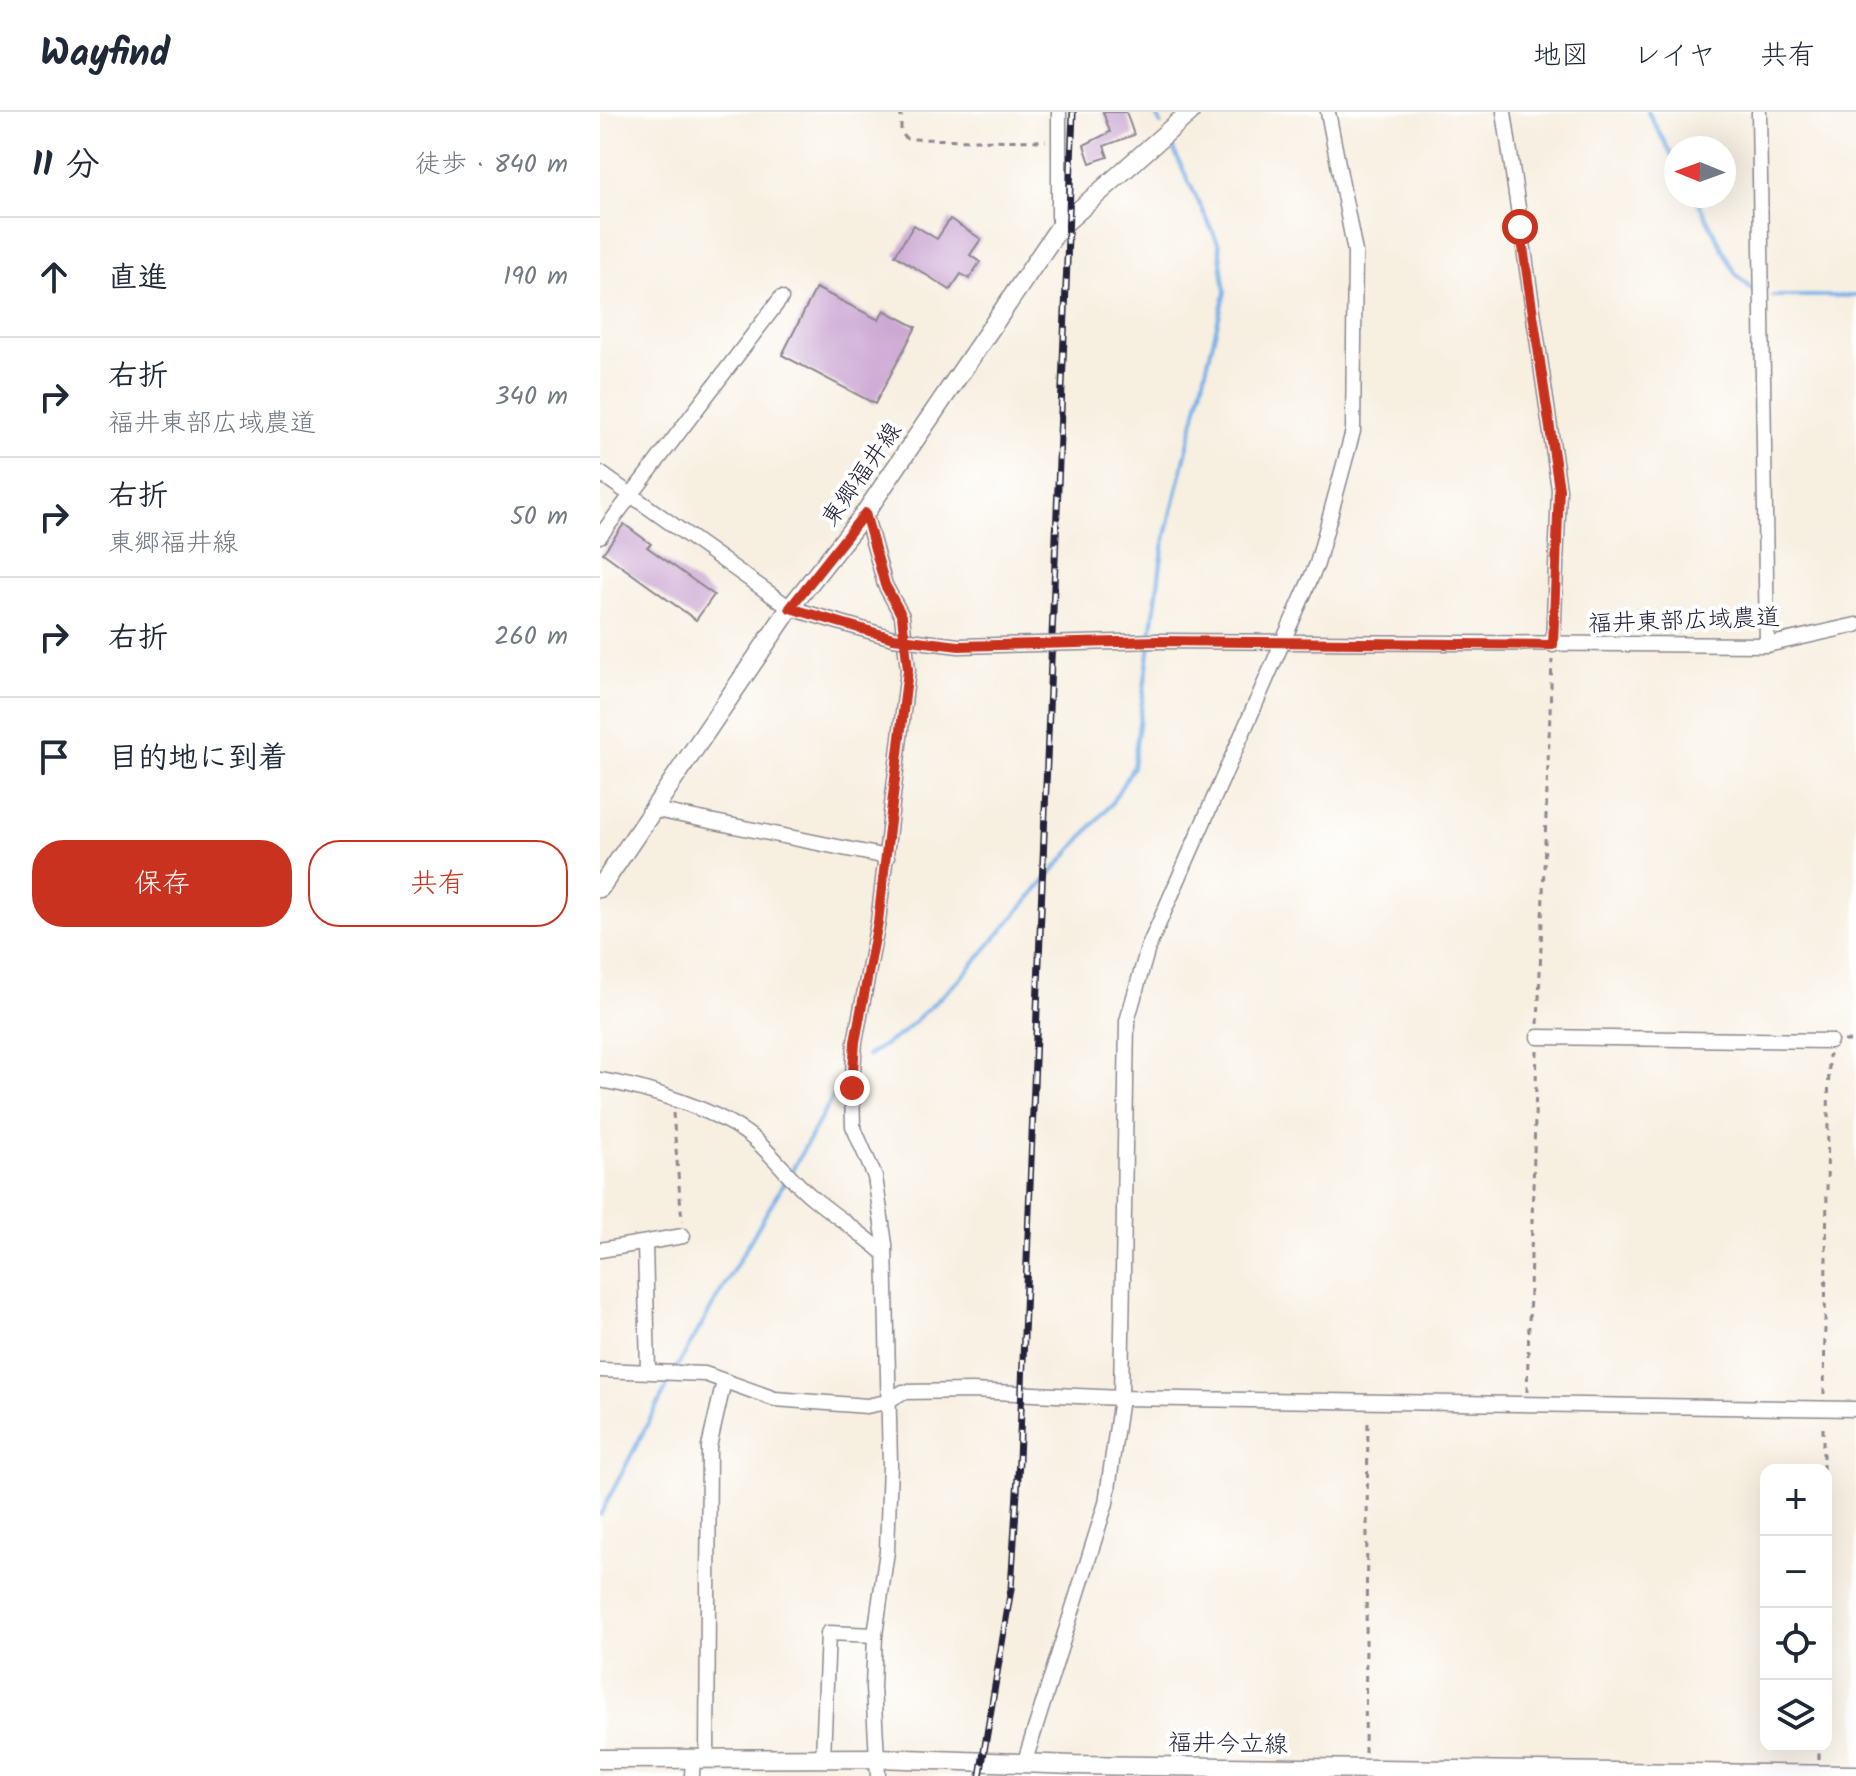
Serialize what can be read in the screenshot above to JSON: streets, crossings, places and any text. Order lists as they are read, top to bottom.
{
  "streets": {
    "main road": ["東郷福井線", "福井今立線"],
    "street": ["福井東部広域農道"]
  },
  "crossings": [
    ["東郷福井線", "福井東部広域農道"]
  ],
  "north": "left",
  "page": {
    "header": "Wayfind",
    "nav": ["地図", "レイヤ", "共有"],
    "heading": ["11 分", "徒歩 · 840 m"],
    "list": [
      ["直進", "190 m"],
      ["右折", "福井東部広域農道", "340 m"],
      ["右折", "東郷福井線", "50 m"],
      ["右折", "260 m"],
      "目的地に到着"
    ],
    "buttons": ["保存", "共有"],
    "map_buttons": ["+", "−"]
  }
}
